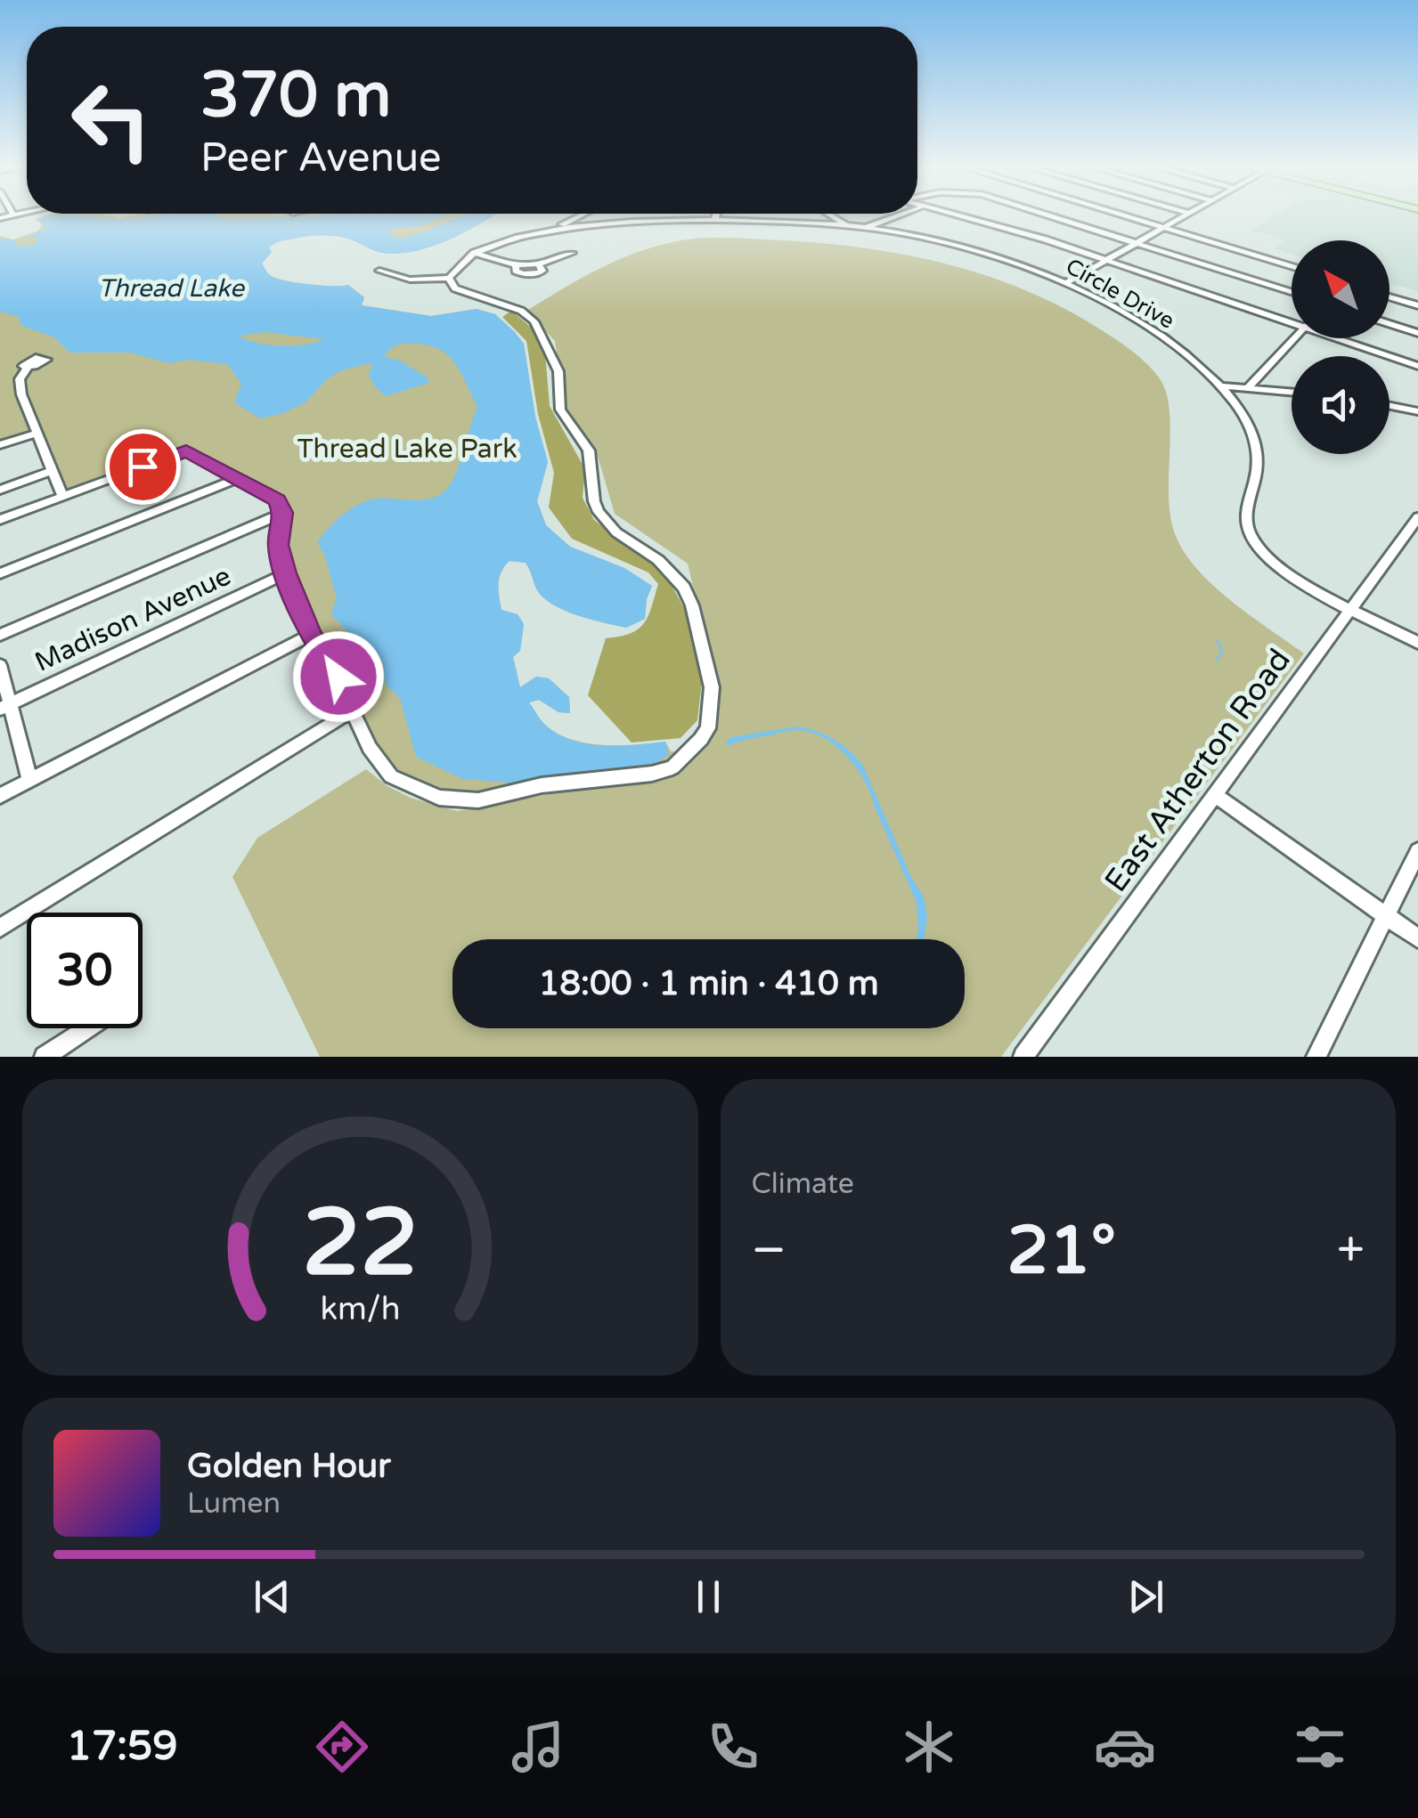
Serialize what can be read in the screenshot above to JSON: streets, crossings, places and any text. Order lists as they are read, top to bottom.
{
  "streets": {
    "street": ["Circle Drive", "Madison Avenue", "East Atherton Road"]
  },
  "crossings": [
    ["Circle Drive", "East Atherton Road"]
  ],
  "water": ["Thread Lake"],
  "parks": ["Thread Lake Park"],
  "north": "top left",
  "page": {
    "turn": ["370 m", "Peer Avenue"],
    "limit": "30",
    "trip": "18:00 · 1 min · 410 m",
    "tile": "Climate",
    "heat": ["−", "21°", "+"],
    "song": ["Golden Hour", "Lumen"],
    "tabs": "17:59",
    "gauge": ["22", "km/h"]
  }
}
